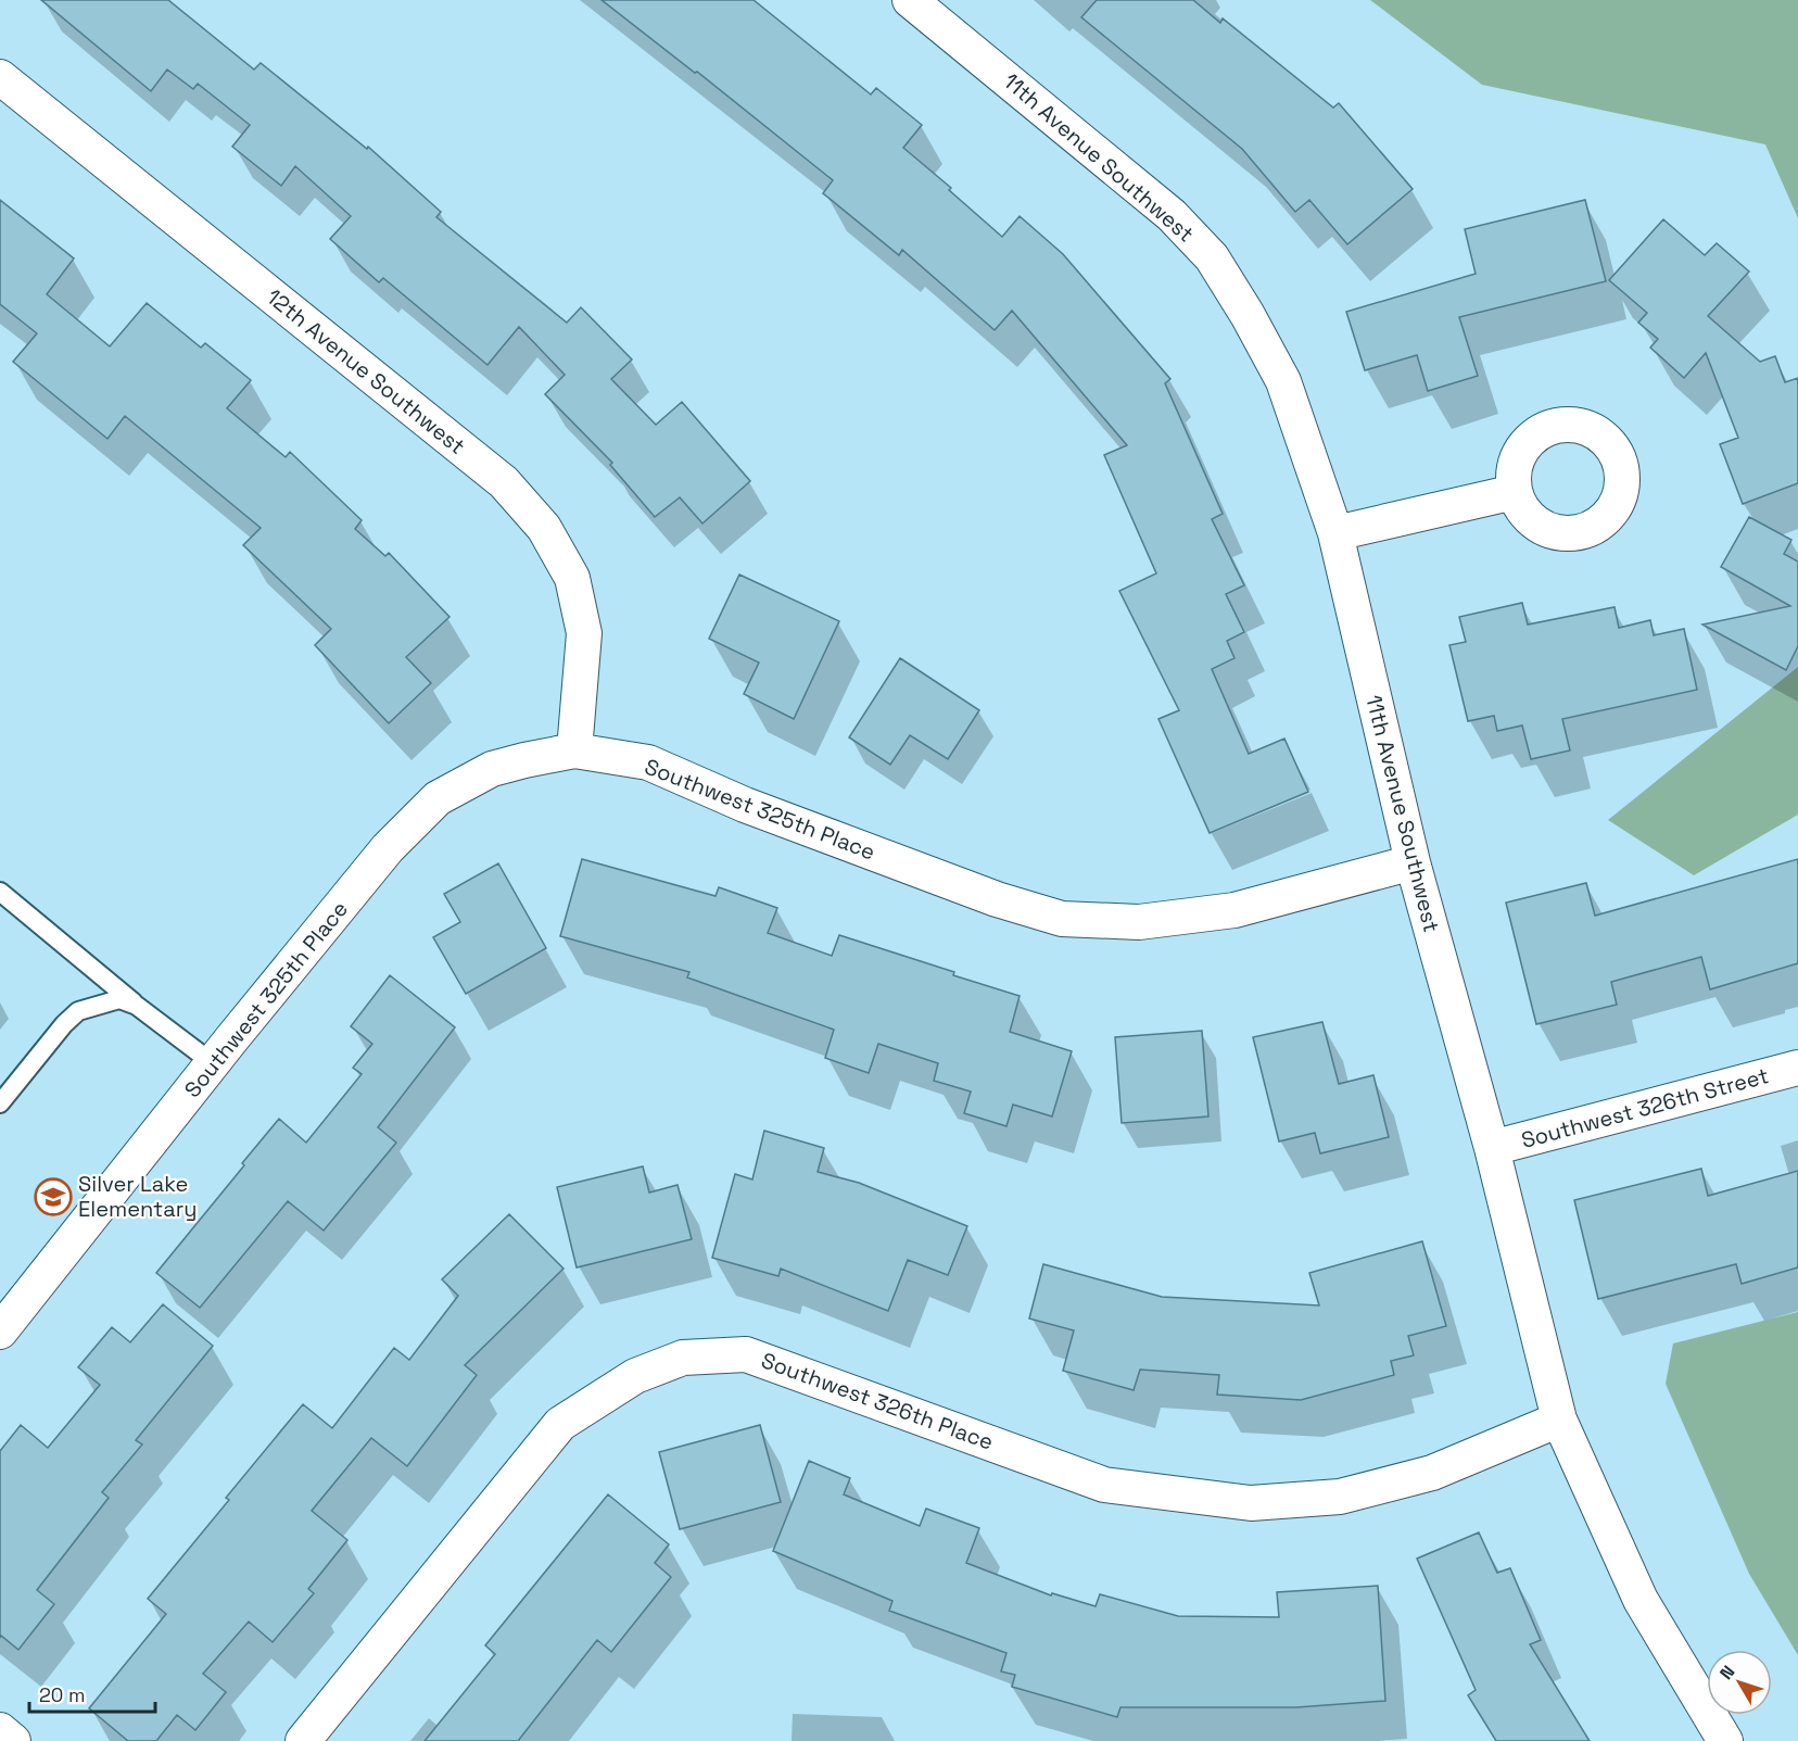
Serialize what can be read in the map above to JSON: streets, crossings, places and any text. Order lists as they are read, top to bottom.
{
  "streets": {
    "street": [
      "11th Avenue Southwest",
      "12th Avenue Southwest",
      "Southwest 325th Place",
      "Southwest 326th Street",
      "Southwest 326th Place"
    ]
  },
  "crossings": [
    ["11th Avenue Southwest", "Southwest 325th Place"],
    ["11th Avenue Southwest", "Southwest 326th Street"],
    ["11th Avenue Southwest", "Southwest 326th Place"],
    ["12th Avenue Southwest", "Southwest 325th Place"]
  ],
  "places": {
    "school or university": ["Silver Lake Elementary"]
  },
  "scale_bar": "20 m",
  "north": "top left"
}
